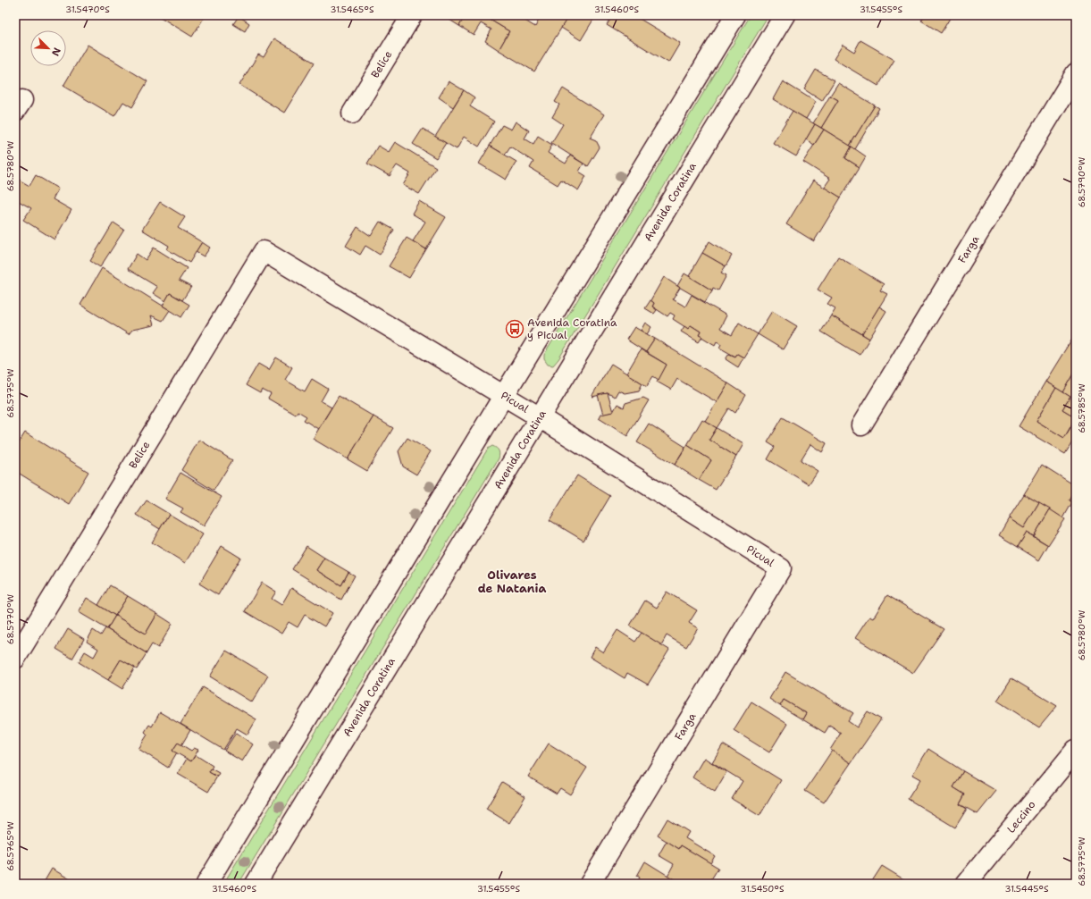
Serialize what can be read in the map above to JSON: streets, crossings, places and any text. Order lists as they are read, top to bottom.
{
  "streets": {
    "street": [
      "Belice",
      "Avenida Coratina",
      "Farga",
      "Picual",
      "Leccino"
    ]
  },
  "crossings": [
    ["Belice", "Picual"],
    ["Avenida Coratina", "Picual"],
    ["Farga", "Picual"]
  ],
  "districts": ["Olivares de Natania"],
  "places": {
    "bus stop": ["Avenida Coratina y Picual"]
  },
  "north": "bottom right",
  "coordinates": [
    "31.5470°S",
    "31.5465°S",
    "31.5460°S",
    "31.5455°S",
    "68.5780°W",
    "68.5790°W",
    "68.5775°W",
    "68.5785°W",
    "68.5770°W",
    "68.5765°W",
    "31.5450°S",
    "31.5445°S"
  ]
}
